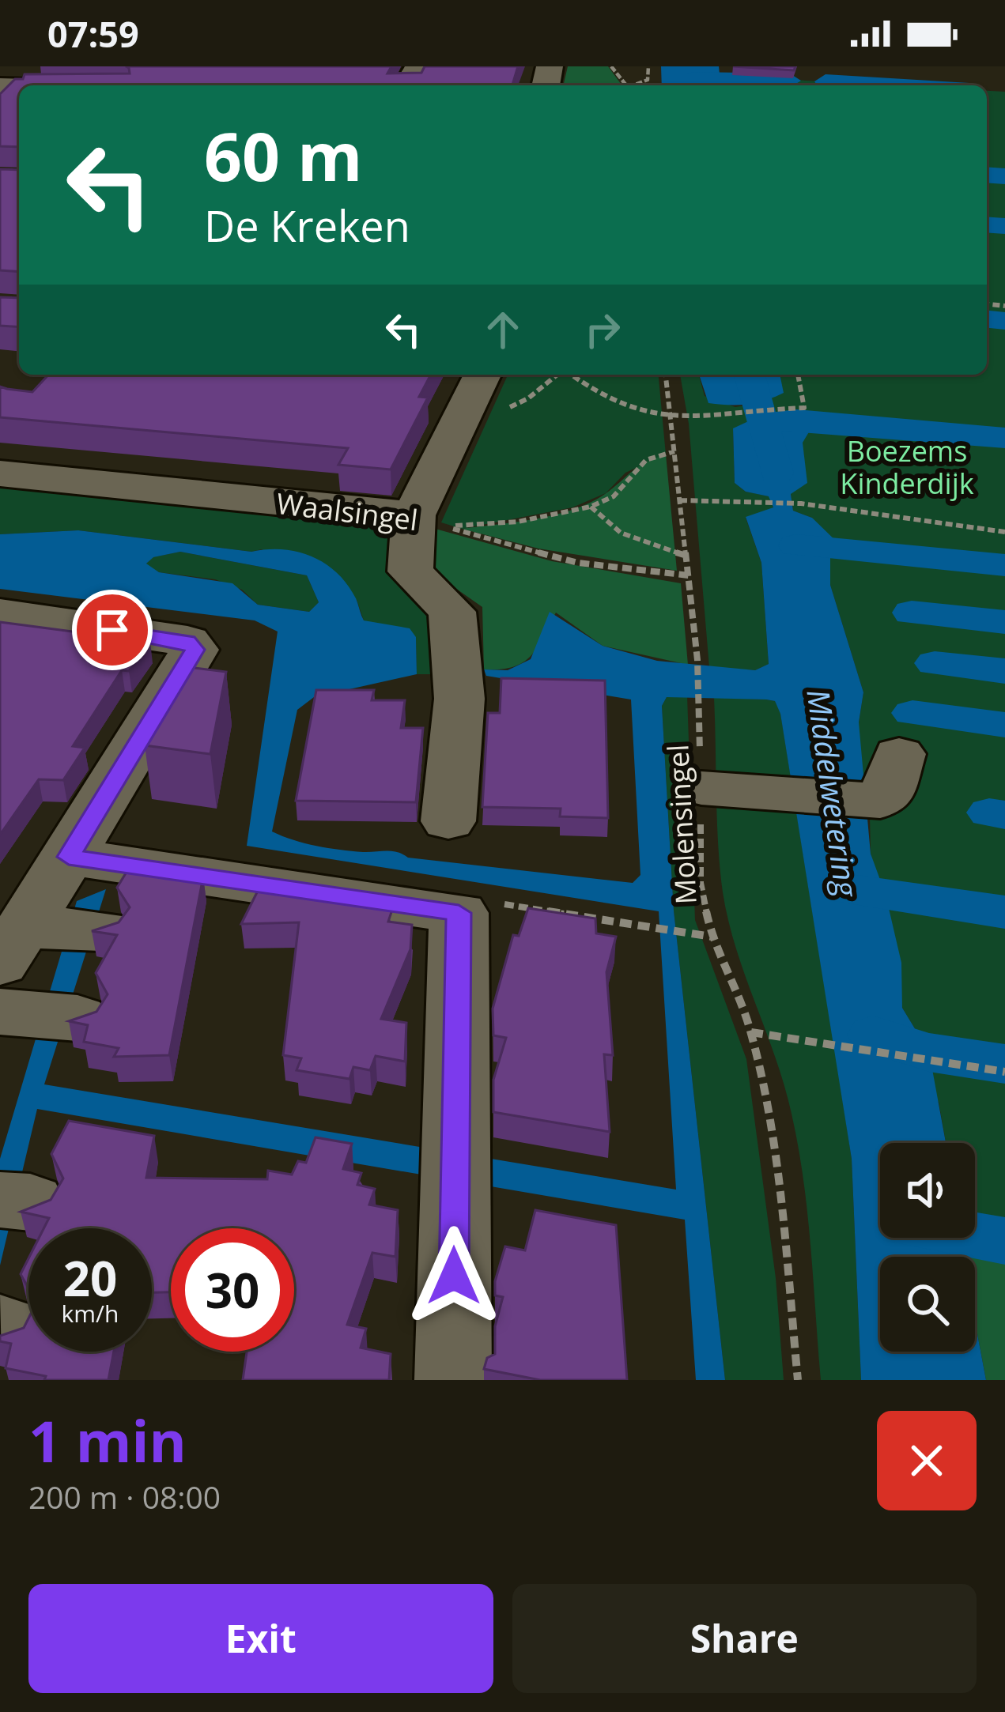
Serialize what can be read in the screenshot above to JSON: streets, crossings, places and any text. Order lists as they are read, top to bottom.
{
  "streets": {
    "street": ["Waalsingel"],
    "path": ["Molensingel"]
  },
  "crossings": [
    ["Waalsingel", "Molensingel"]
  ],
  "water": ["Middelwetering"],
  "parks": ["Boezems Kinderdijk"],
  "page": {
    "status": "07:59",
    "turn": ["60 m", "De Kreken"],
    "speed": "20 km/h",
    "limit": "30",
    "heading": ["1 min", "200 m · 08:00"],
    "buttons": ["Exit", "Share"]
  }
}
